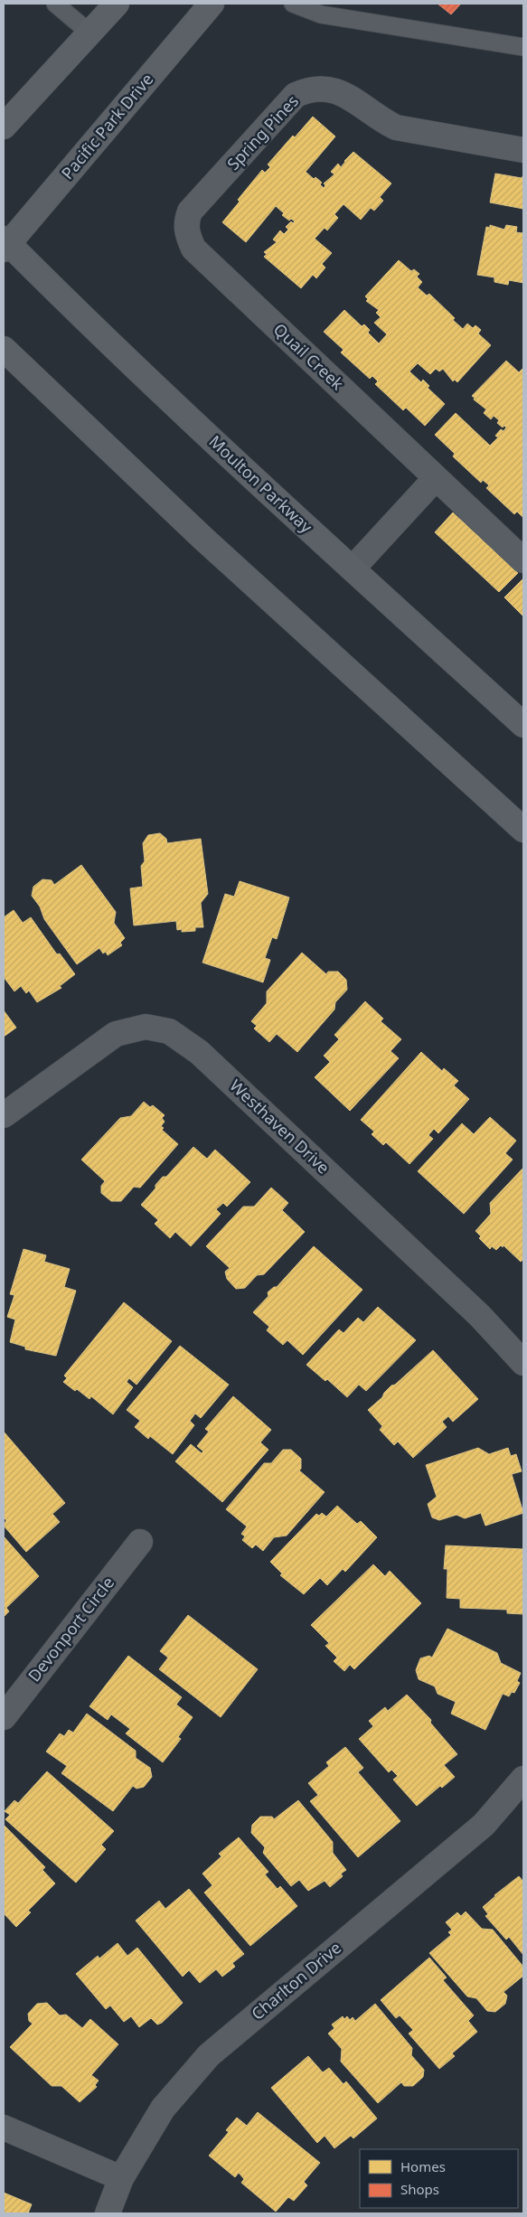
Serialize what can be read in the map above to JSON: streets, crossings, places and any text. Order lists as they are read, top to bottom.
{
  "streets": {
    "main road": ["Pacific Park Drive", "Moulton Parkway"],
    "street": [
      "Spring Pines",
      "Quail Creek",
      "Westhaven Drive",
      "Devonport Circle",
      "Charlton Drive"
    ]
  },
  "crossings": [
    ["Pacific Park Drive", "Moulton Parkway"],
    ["Spring Pines", "Quail Creek"]
  ],
  "legend": ["Homes", "Shops"]
}
